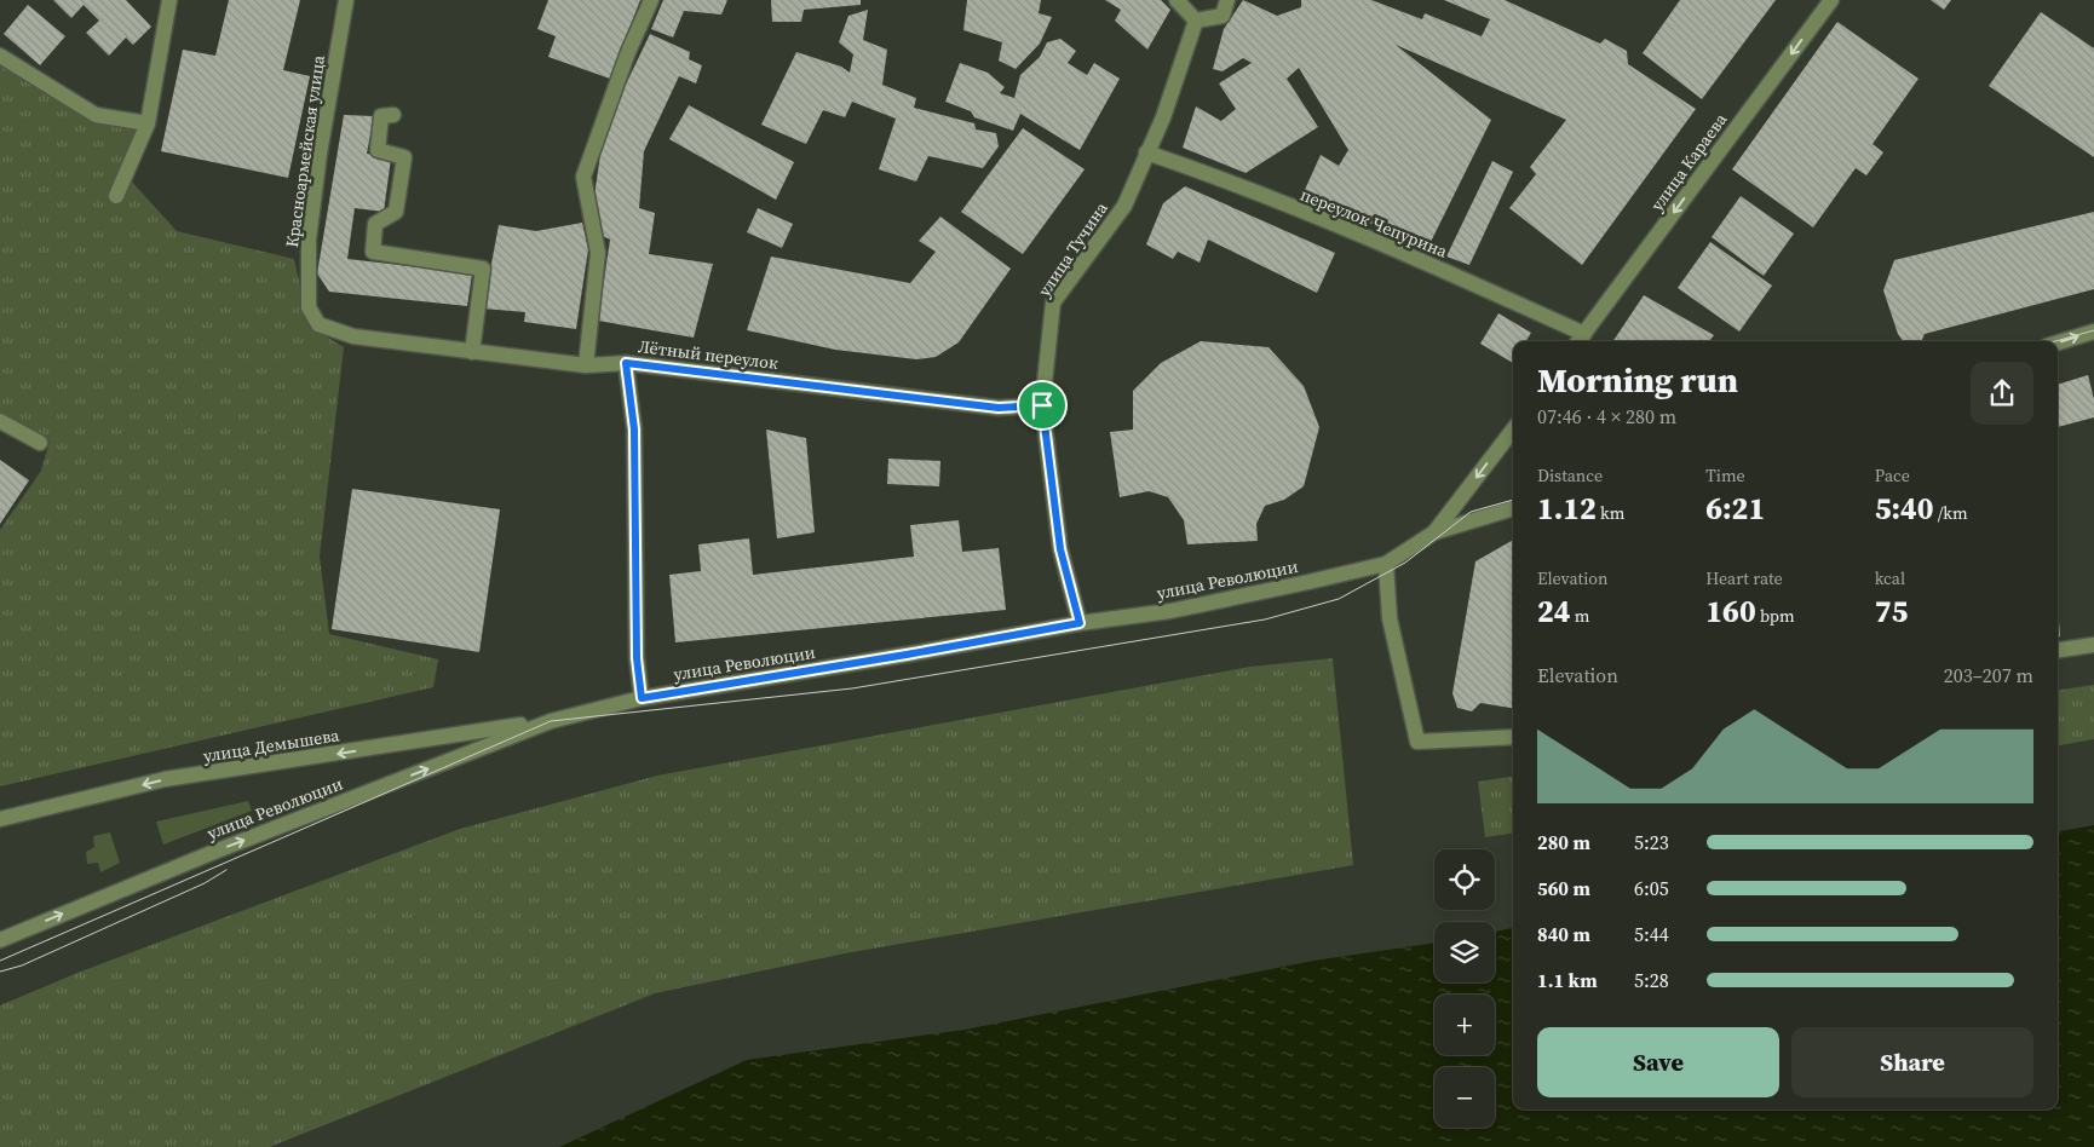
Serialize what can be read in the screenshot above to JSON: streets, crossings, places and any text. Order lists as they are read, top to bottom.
{
  "streets": {
    "street": [
      "Красноармейская улица",
      "улица Караева",
      "переулок Чепурина",
      "улица Тучина",
      "Лётный переулок",
      "улица Революции",
      "улица Демышева"
    ]
  },
  "crossings": [
    ["Красноармейская улица", "Лётный переулок"],
    ["улица Караева", "переулок Чепурина"],
    ["переулок Чепурина", "улица Тучина"],
    ["улица Тучина", "Лётный переулок"],
    ["улица Тучина", "улица Революции"],
    ["улица Революции", "улица Демышева"]
  ],
  "one_way": ["улица Караева", "улица Революции", "улица Демышева"],
  "page": {
    "heading": ["Morning run", "07:46 · 4 × 280 m"],
    "stats": [
      ["Distance", "1.12 km"],
      ["Time", "6:21"],
      ["Pace", "5:40 /km"],
      ["Elevation", "24 m"],
      ["Heart rate", "160 bpm"],
      ["kcal", "75"]
    ],
    "chart": ["Elevation", "203–207 m"],
    "list": [
      {
        "name": "280 m",
        "note": "5:23"
      },
      {
        "name": "560 m",
        "note": "6:05"
      },
      {
        "name": "840 m",
        "note": "5:44"
      },
      {
        "name": "1.1 km",
        "note": "5:28"
      }
    ],
    "map_buttons": ["+", "−"],
    "buttons": ["Save", "Share"]
  }
}
